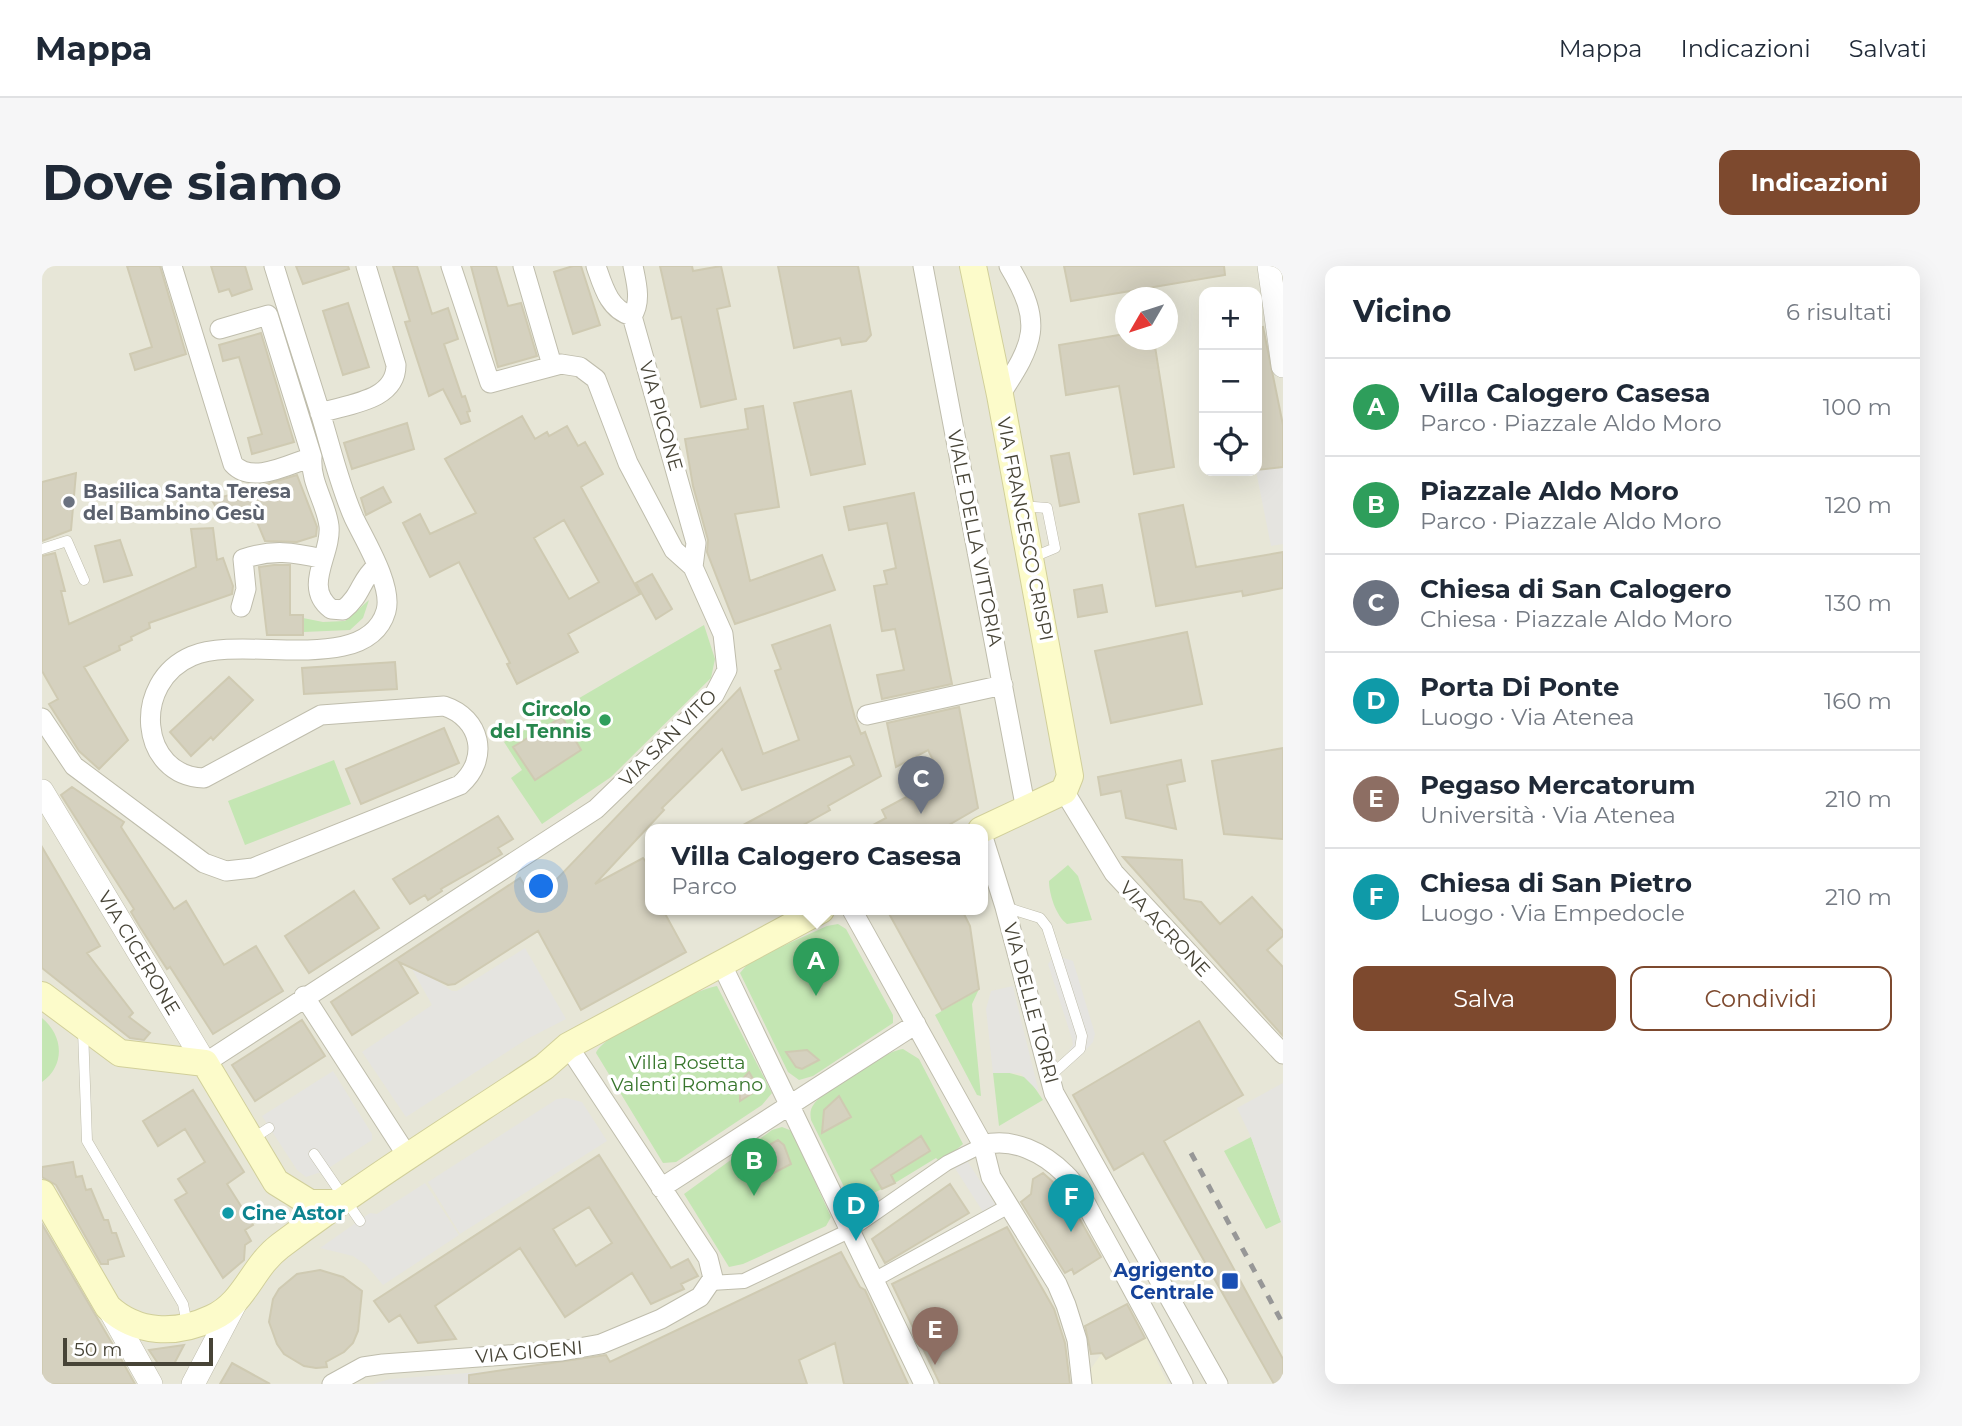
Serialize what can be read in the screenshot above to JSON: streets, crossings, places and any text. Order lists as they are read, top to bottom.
{
  "streets": {
    "main road": ["VIA FRANCESCO CRISPI", "VIA CICERONE"],
    "street": [
      "VIA PICONE",
      "VIALE DELLA VITTORIA",
      "VIA SAN VITO",
      "VIA ACRONE",
      "VIA DELLE TORRI",
      "VIA GIOENI"
    ]
  },
  "crossings": [
    ["VIA PICONE", "VIA SAN VITO"],
    ["VIA FRANCESCO CRISPI", "VIA ACRONE"],
    ["VIA SAN VITO", "VIA CICERONE"]
  ],
  "parks": ["Villa Rosetta Valenti Romano"],
  "places": {
    "other": ["Basilica Santa Teresa del Bambino Gesù", "Circolo del Tennis", "Cine Astor"],
    "transit": ["Agrigento Centrale"]
  },
  "scale_bar": "50 m",
  "north": "bottom left",
  "page": {
    "header": "Mappa",
    "nav": ["Mappa", "Indicazioni", "Salvati"],
    "buttons": [
      "Indicazioni",
      ["Salva", "Condividi"]
    ],
    "title": "Dove siamo",
    "heading": ["Vicino", "6 risultati"],
    "map_buttons": ["+", "−"],
    "list": [
      {
        "mark": "A",
        "name": "Villa Calogero Casesa",
        "note": "Parco · Piazzale Aldo Moro",
        "value": "100 m"
      },
      {
        "mark": "B",
        "name": "Piazzale Aldo Moro",
        "note": "Parco · Piazzale Aldo Moro",
        "value": "120 m"
      },
      {
        "mark": "C",
        "name": "Chiesa di San Calogero",
        "note": "Chiesa · Piazzale Aldo Moro",
        "value": "130 m"
      },
      {
        "mark": "D",
        "name": "Porta Di Ponte",
        "note": "Luogo · Via Atenea",
        "value": "160 m"
      },
      {
        "mark": "E",
        "name": "Pegaso Mercatorum",
        "note": "Università · Via Atenea",
        "value": "210 m"
      },
      {
        "mark": "F",
        "name": "Chiesa di San Pietro",
        "note": "Luogo · Via Empedocle",
        "value": "210 m"
      }
    ],
    "pins": [
      "C",
      "A",
      "B",
      "F",
      "D",
      "E"
    ],
    "popup": ["Villa Calogero Casesa", "Parco"],
    "scale": "50 m"
  }
}
